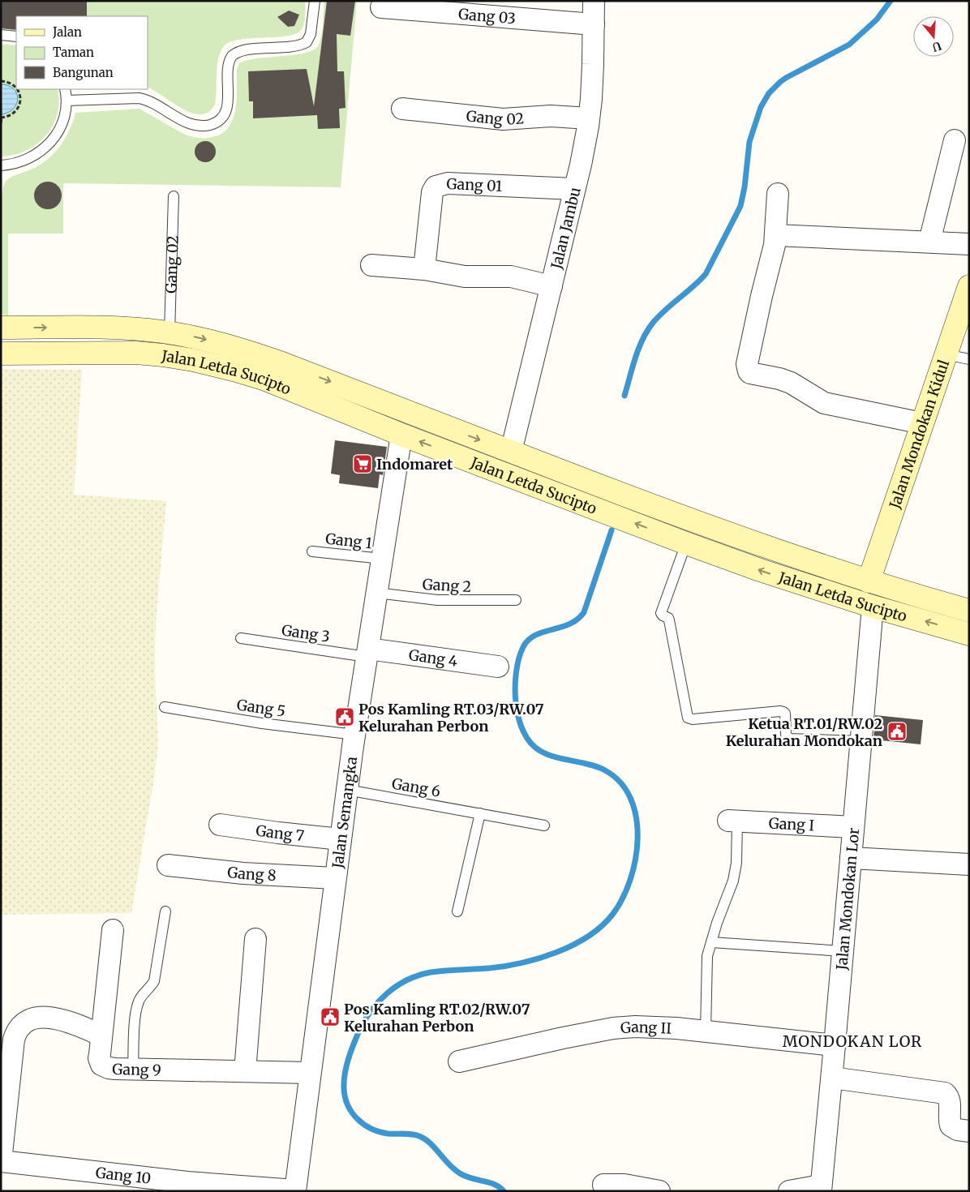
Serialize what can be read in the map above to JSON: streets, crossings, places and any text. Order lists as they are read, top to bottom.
{
  "streets": {
    "main road": ["Jalan Letda Sucipto", "Jalan Mondokan Kidul"],
    "street": [
      "Gang 03",
      "Gang 02",
      "Gang 01",
      "Jalan Jambu",
      "Gang 4",
      "Jalan Semangka",
      "Gang I",
      "Gang 7",
      "Gang 8",
      "Jalan Mondokan Lor",
      "Gang II",
      "Gang 9",
      "Gang 10"
    ],
    "lane": [
      "Gang 1",
      "Gang 2",
      "Gang 3",
      "Gang 5",
      "Gang 6"
    ]
  },
  "crossings": [
    ["Gang 03", "Jalan Jambu"],
    ["Gang 02", "Jalan Jambu"],
    ["Gang 02", "Jalan Letda Sucipto"],
    ["Gang 01", "Jalan Jambu"],
    ["Jalan Jambu", "Jalan Letda Sucipto"],
    ["Jalan Letda Sucipto", "Jalan Mondokan Kidul"],
    ["Jalan Letda Sucipto", "Jalan Semangka"],
    ["Jalan Letda Sucipto", "Jalan Mondokan Lor"],
    ["Gang 1", "Jalan Semangka"],
    ["Gang 2", "Jalan Semangka"],
    ["Gang 3", "Gang 4"],
    ["Gang 3", "Jalan Semangka"],
    ["Gang 4", "Jalan Semangka"],
    ["Gang 5", "Jalan Semangka"],
    ["Gang 6", "Jalan Semangka"],
    ["Jalan Semangka", "Gang 7"],
    ["Jalan Semangka", "Gang 8"],
    ["Jalan Semangka", "Gang 9"],
    ["Jalan Semangka", "Gang 10"],
    ["Gang I", "Jalan Mondokan Lor"],
    ["Jalan Mondokan Lor", "Gang II"]
  ],
  "districts": ["MONDOKAN LOR"],
  "places": {
    "supermarket": ["Indomaret"],
    "public building": ["Pos Kamling RT.03/RW.07 Kelurahan Perbon", "Ketua RT.01/RW.02 Kelurahan Mondokan", "Pos Kamling RT.02/RW.07 Kelurahan Perbon"]
  },
  "legend": ["Jalan", "Taman", "Bangunan"],
  "north": "bottom"
}
